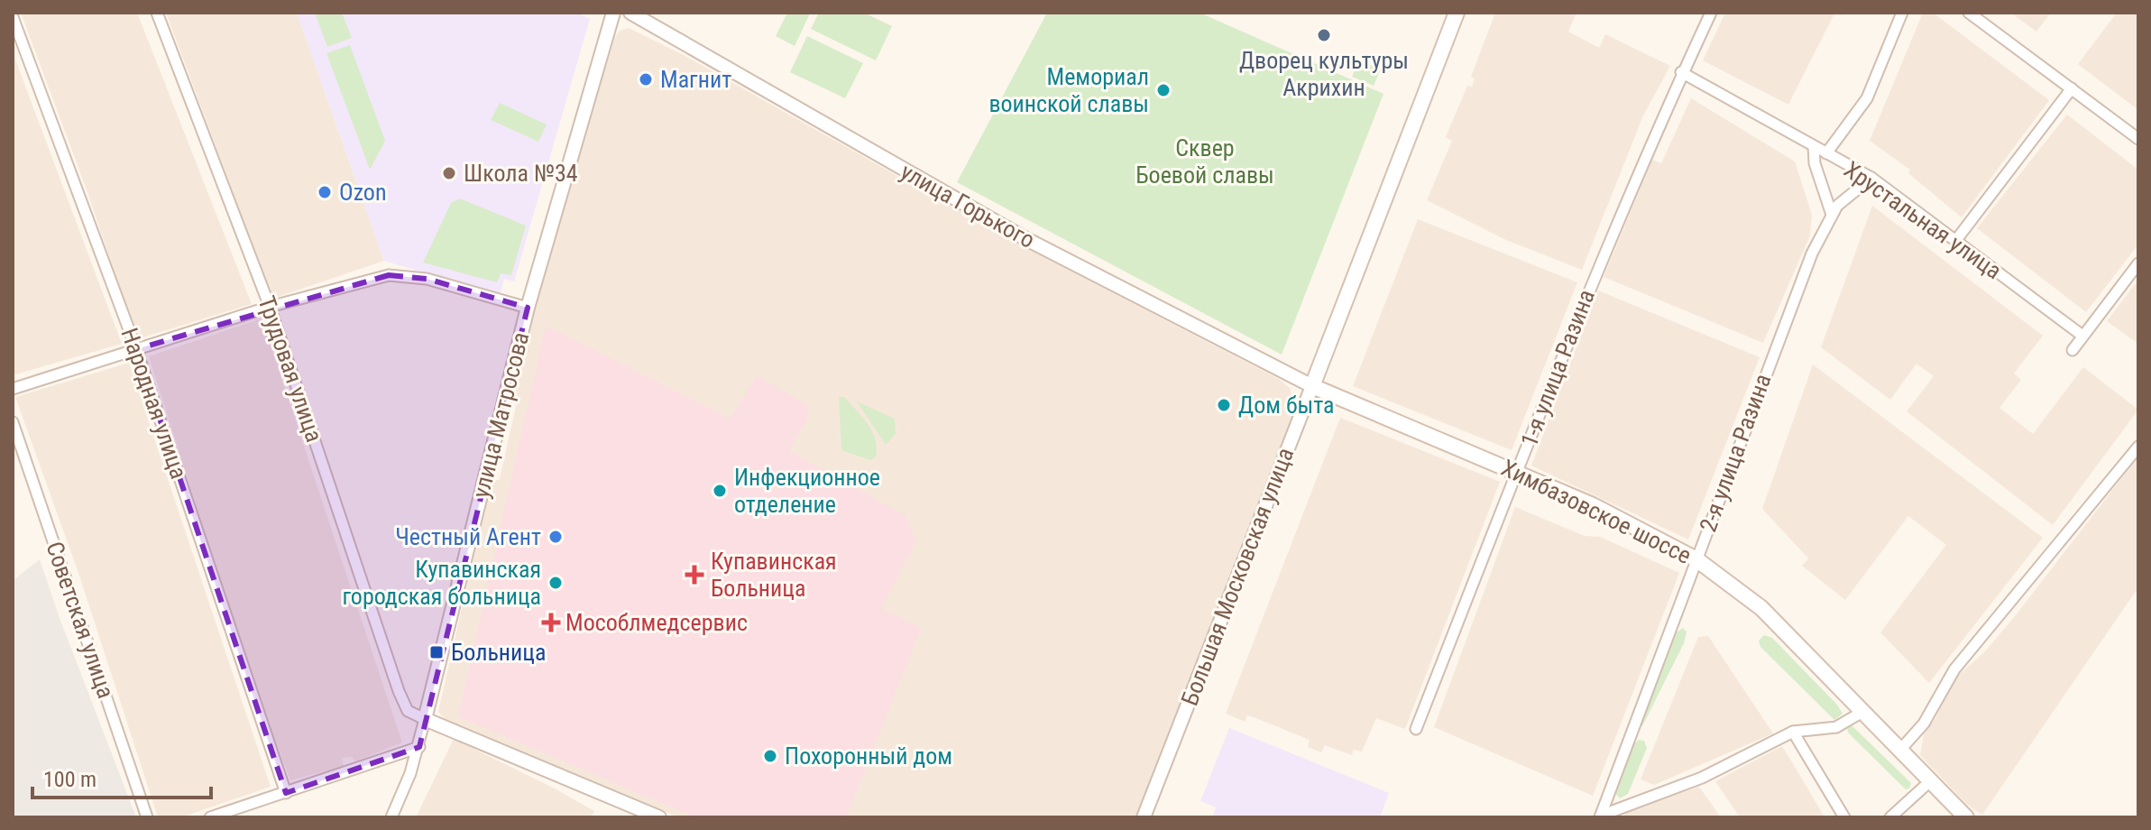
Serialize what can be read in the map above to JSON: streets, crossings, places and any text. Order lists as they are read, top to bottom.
{
  "streets": {
    "main road": ["Химбазовское шоссе", "Большая Московская улица"],
    "street": [
      "улица Горького",
      "Хрустальная улица",
      "1-я улица Разина",
      "Трудовая улица",
      "Народная улица",
      "улица Матросова",
      "2-я улица Разина",
      "Советская улица"
    ]
  },
  "crossings": [
    ["улица Горького", "Химбазовское шоссе"],
    ["улица Горького", "Большая Московская улица"],
    ["Хрустальная улица", "1-я улица Разина"],
    ["Хрустальная улица", "2-я улица Разина"],
    ["1-я улица Разина", "Химбазовское шоссе"],
    ["Трудовая улица", "улица Матросова"],
    ["2-я улица Разина", "Химбазовское шоссе"],
    ["Химбазовское шоссе", "Большая Московская улица"]
  ],
  "parks": ["Сквер Боевой славы"],
  "places": {
    "other": [
      "Дворец культуры Акрихин",
      "Магнит",
      "Мемориал воинской славы",
      "Школа №34",
      "Ozon",
      "Дом быта",
      "Инфекционное отделение",
      "Честный Агент",
      "Купавинская городская больница",
      "Похоронный дом"
    ],
    "health": ["Купавинская Больница", "Мособлмедсервис"],
    "transit": ["Больница"]
  },
  "scale_bar": "100 m"
}
